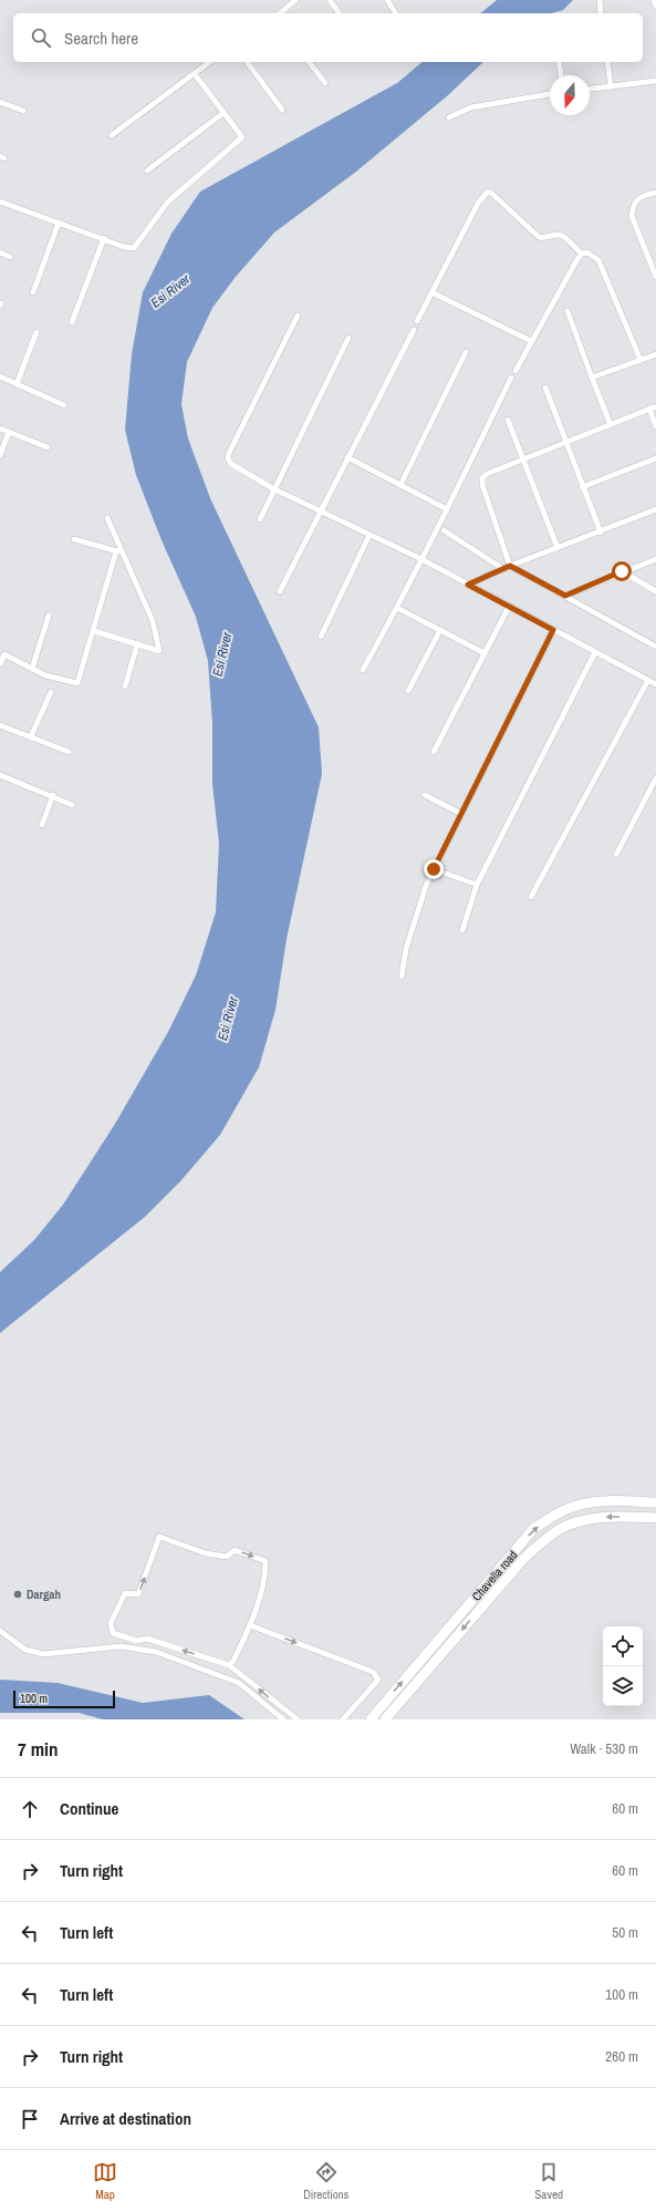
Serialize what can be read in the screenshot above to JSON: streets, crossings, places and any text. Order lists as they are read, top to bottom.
{
  "streets": {
    "highway": ["Chavella road"]
  },
  "water": ["Esi River"],
  "places": ["Dargah"],
  "scale_bar": "100 m",
  "north": "bottom",
  "page": {
    "search": "Search here",
    "scale": "100 m",
    "heading": ["7 min", "Walk · 530 m"],
    "list": [
      ["Continue", "60 m"],
      ["Turn right", "60 m"],
      ["Turn left", "50 m"],
      ["Turn left", "100 m"],
      ["Turn right", "260 m"],
      "Arrive at destination"
    ],
    "nav": ["Map", "Directions", "Saved"]
  }
}
